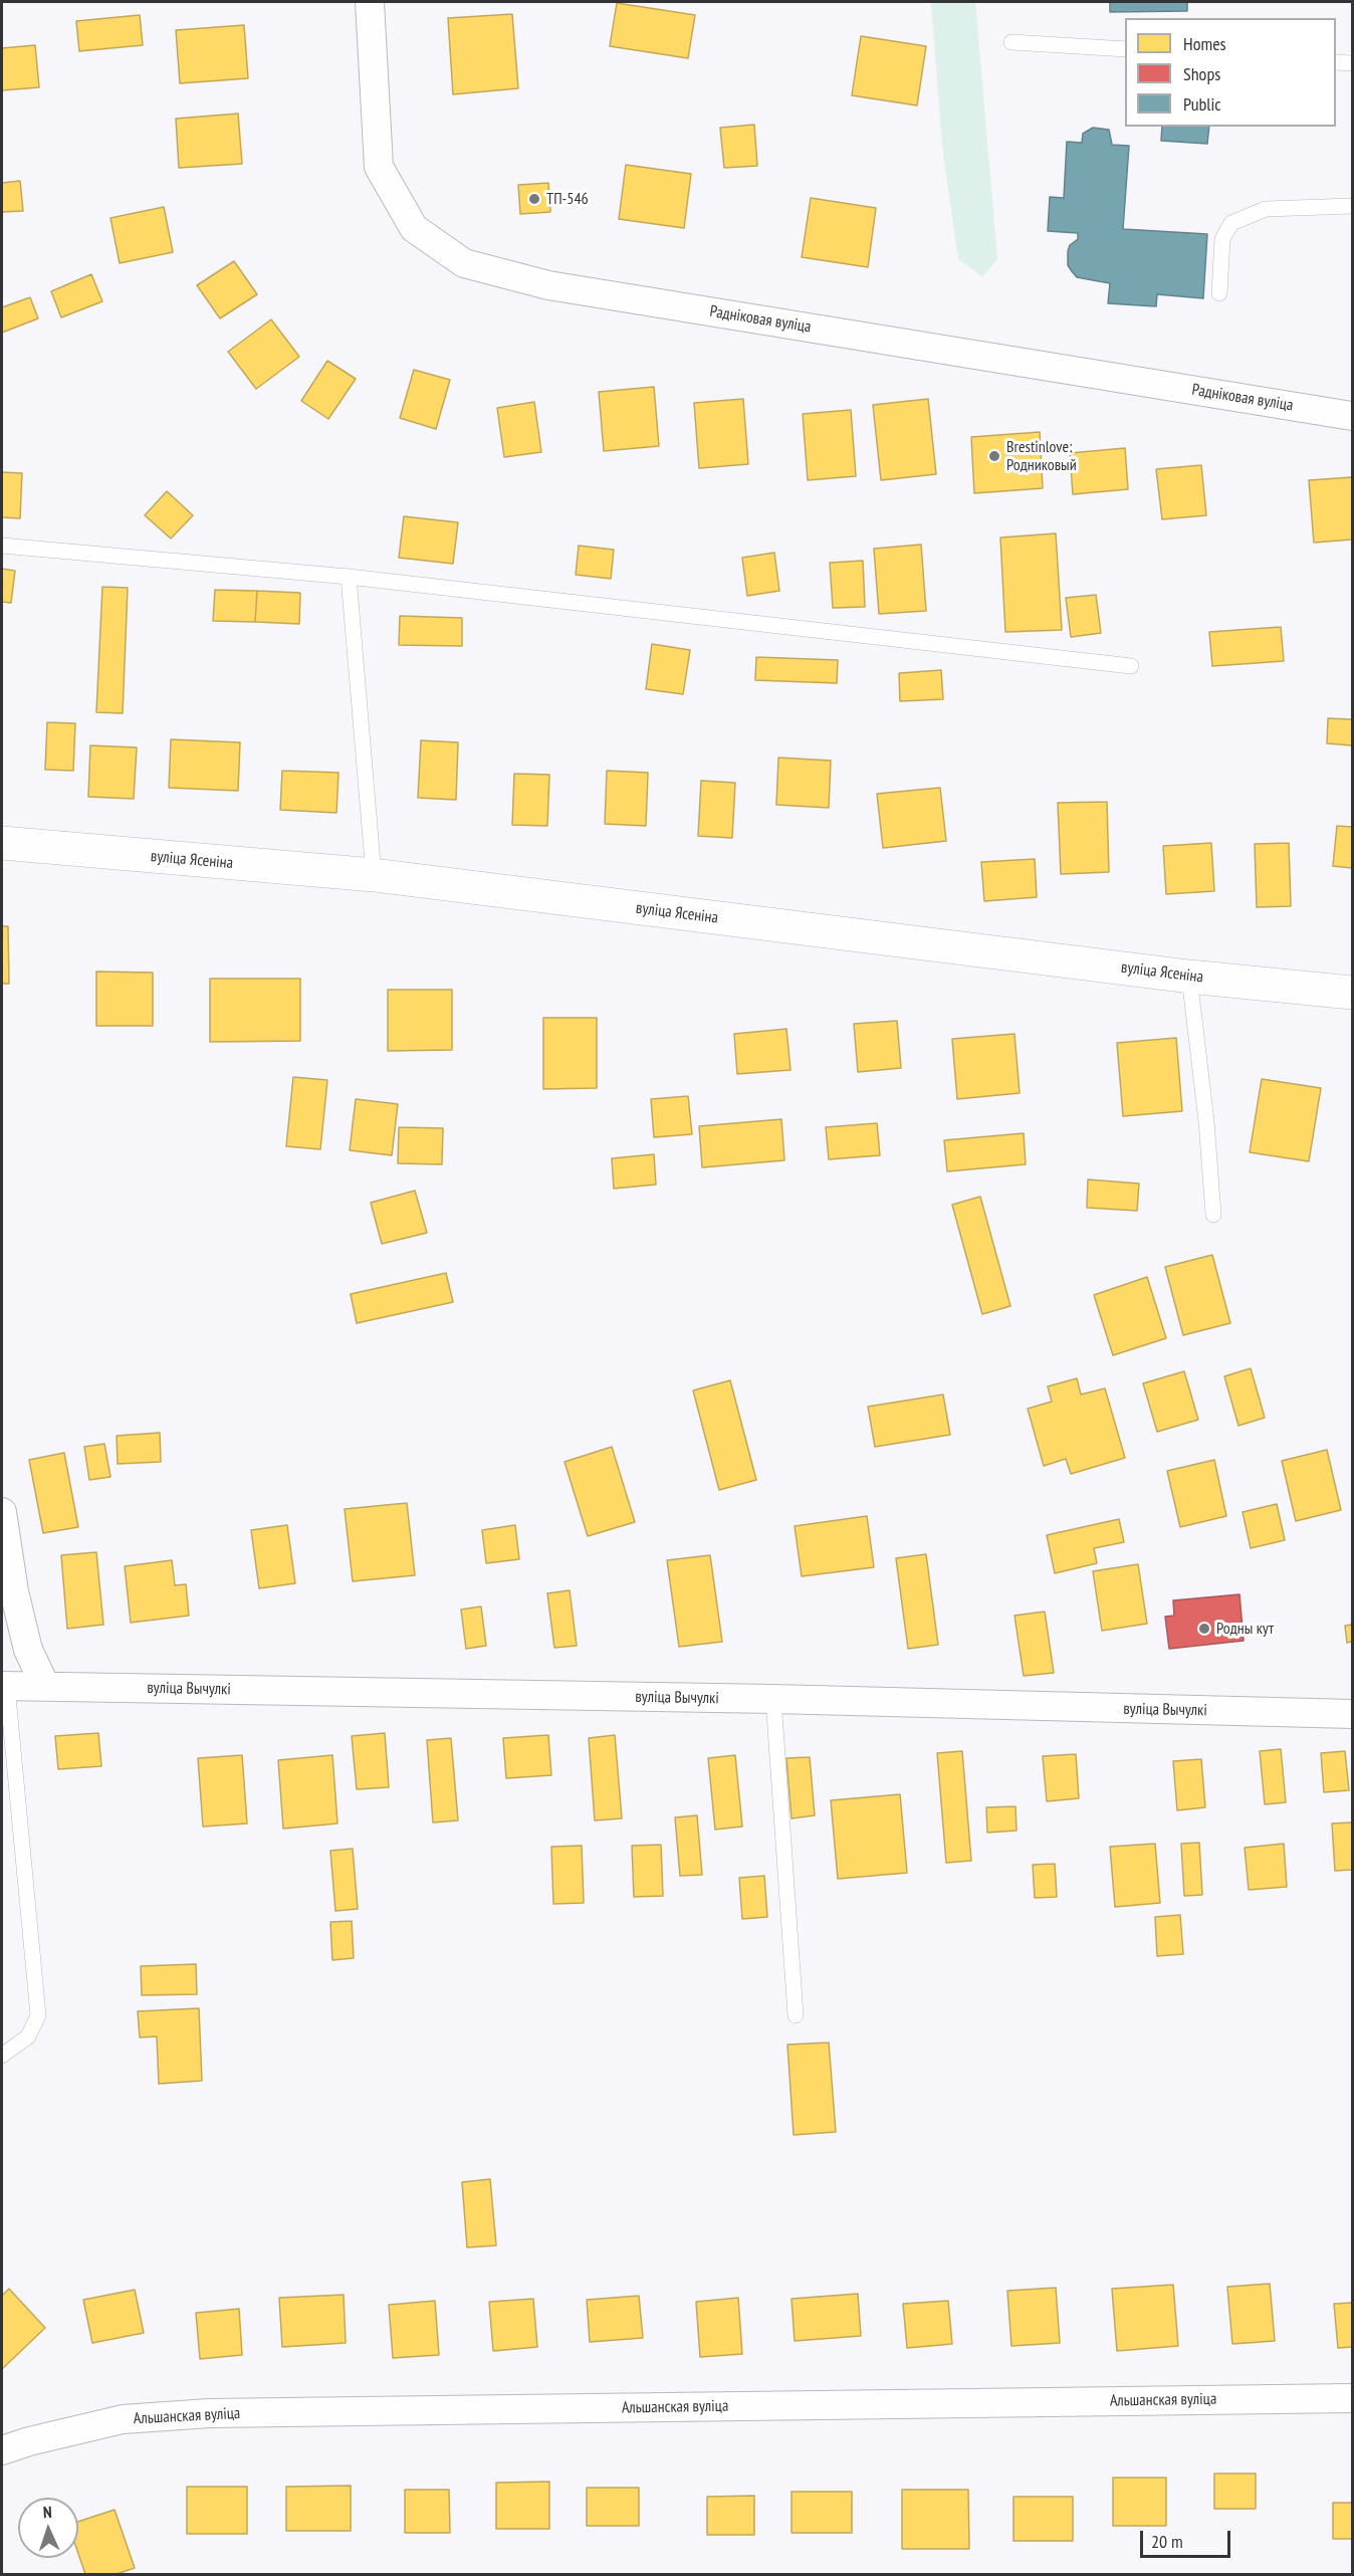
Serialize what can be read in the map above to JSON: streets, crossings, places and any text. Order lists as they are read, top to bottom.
{
  "streets": {
    "street": [
      "Радніковая вуліца",
      "вуліца Ясеніна",
      "вуліца Вычулкі",
      "Альшанская вуліца"
    ]
  },
  "places": ["ТП-546", "Brestinlove: Родниковый", "Родны кут"],
  "legend": ["Homes", "Shops", "Public"],
  "scale_bar": "20 m",
  "north": "top"
}
